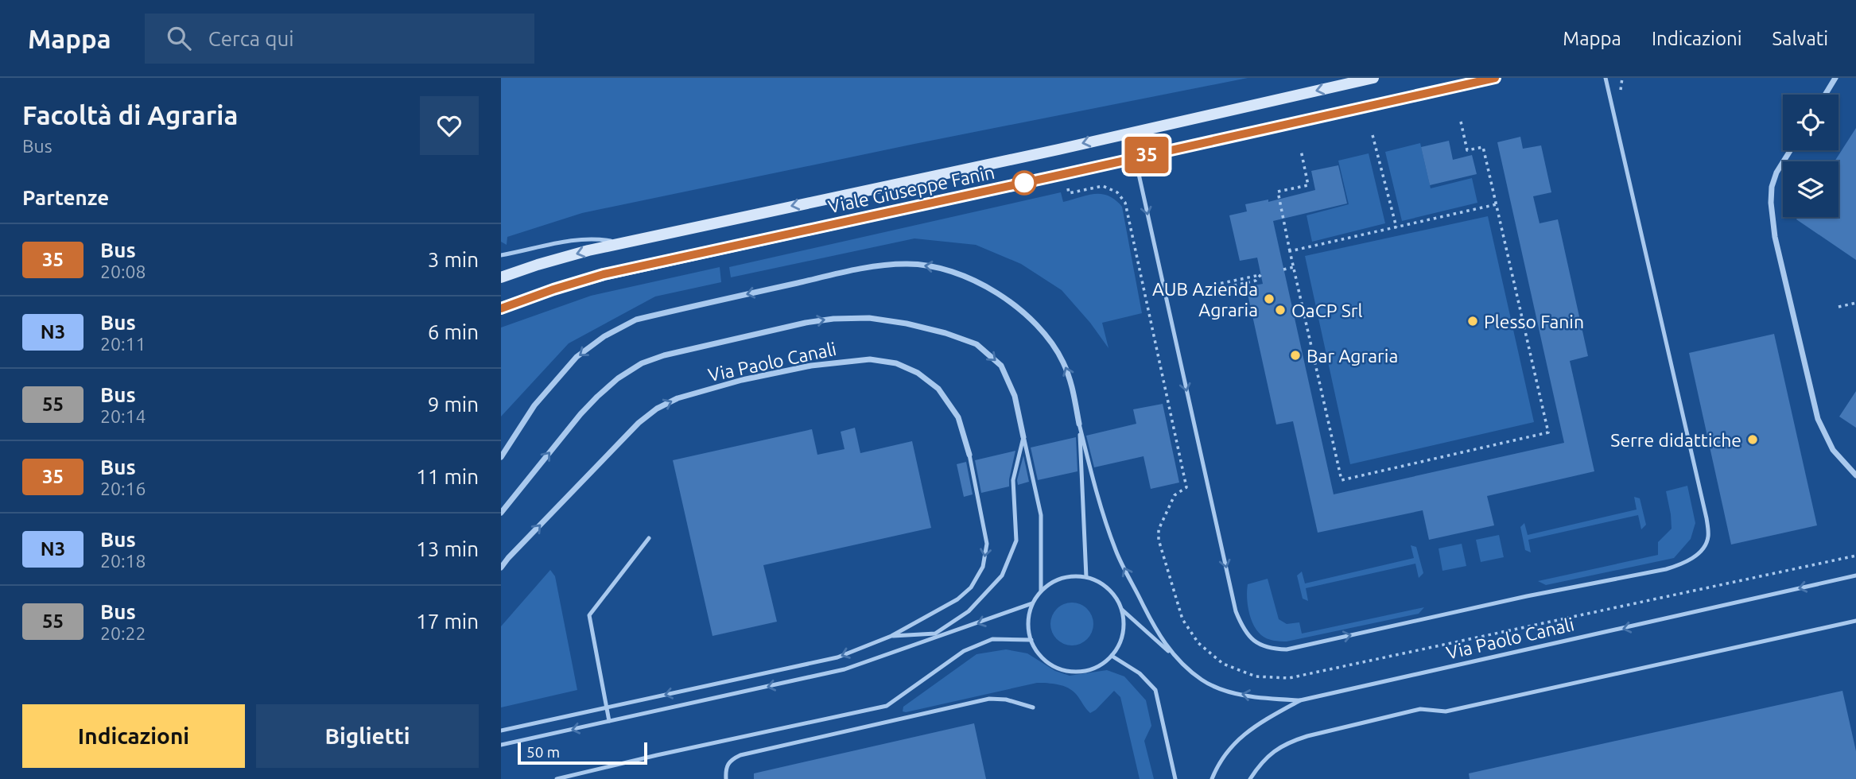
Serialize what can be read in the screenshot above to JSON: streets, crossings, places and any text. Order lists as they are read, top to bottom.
{
  "streets": {
    "main road": ["Viale Giuseppe Fanin"],
    "street": ["Via Paolo Canali"]
  },
  "places": [
    "AUB Azienda Agraria",
    "OaCP Srl",
    "Plesso Fanin",
    "Bar Agraria",
    "Serre didattiche"
  ],
  "lines": ["bus line 35"],
  "scale_bar": "50 m",
  "page": {
    "header": "Mappa",
    "search": "Cerca qui",
    "nav": ["Mappa", "Indicazioni", "Salvati"],
    "heading": [
      ["Facoltà di Agraria", "Bus"],
      "Partenze"
    ],
    "on_map": "35",
    "list": [
      {
        "mark": "35",
        "name": "Bus",
        "note": "20:08",
        "value": "3 min"
      },
      {
        "mark": "N3",
        "name": "Bus",
        "note": "20:11",
        "value": "6 min"
      },
      {
        "mark": "55",
        "name": "Bus",
        "note": "20:14",
        "value": "9 min"
      },
      {
        "mark": "35",
        "name": "Bus",
        "note": "20:16",
        "value": "11 min"
      },
      {
        "mark": "N3",
        "name": "Bus",
        "note": "20:18",
        "value": "13 min"
      },
      {
        "mark": "55",
        "name": "Bus",
        "note": "20:22",
        "value": "17 min"
      }
    ],
    "buttons": ["Indicazioni", "Biglietti"],
    "scale": "50 m"
  }
}
